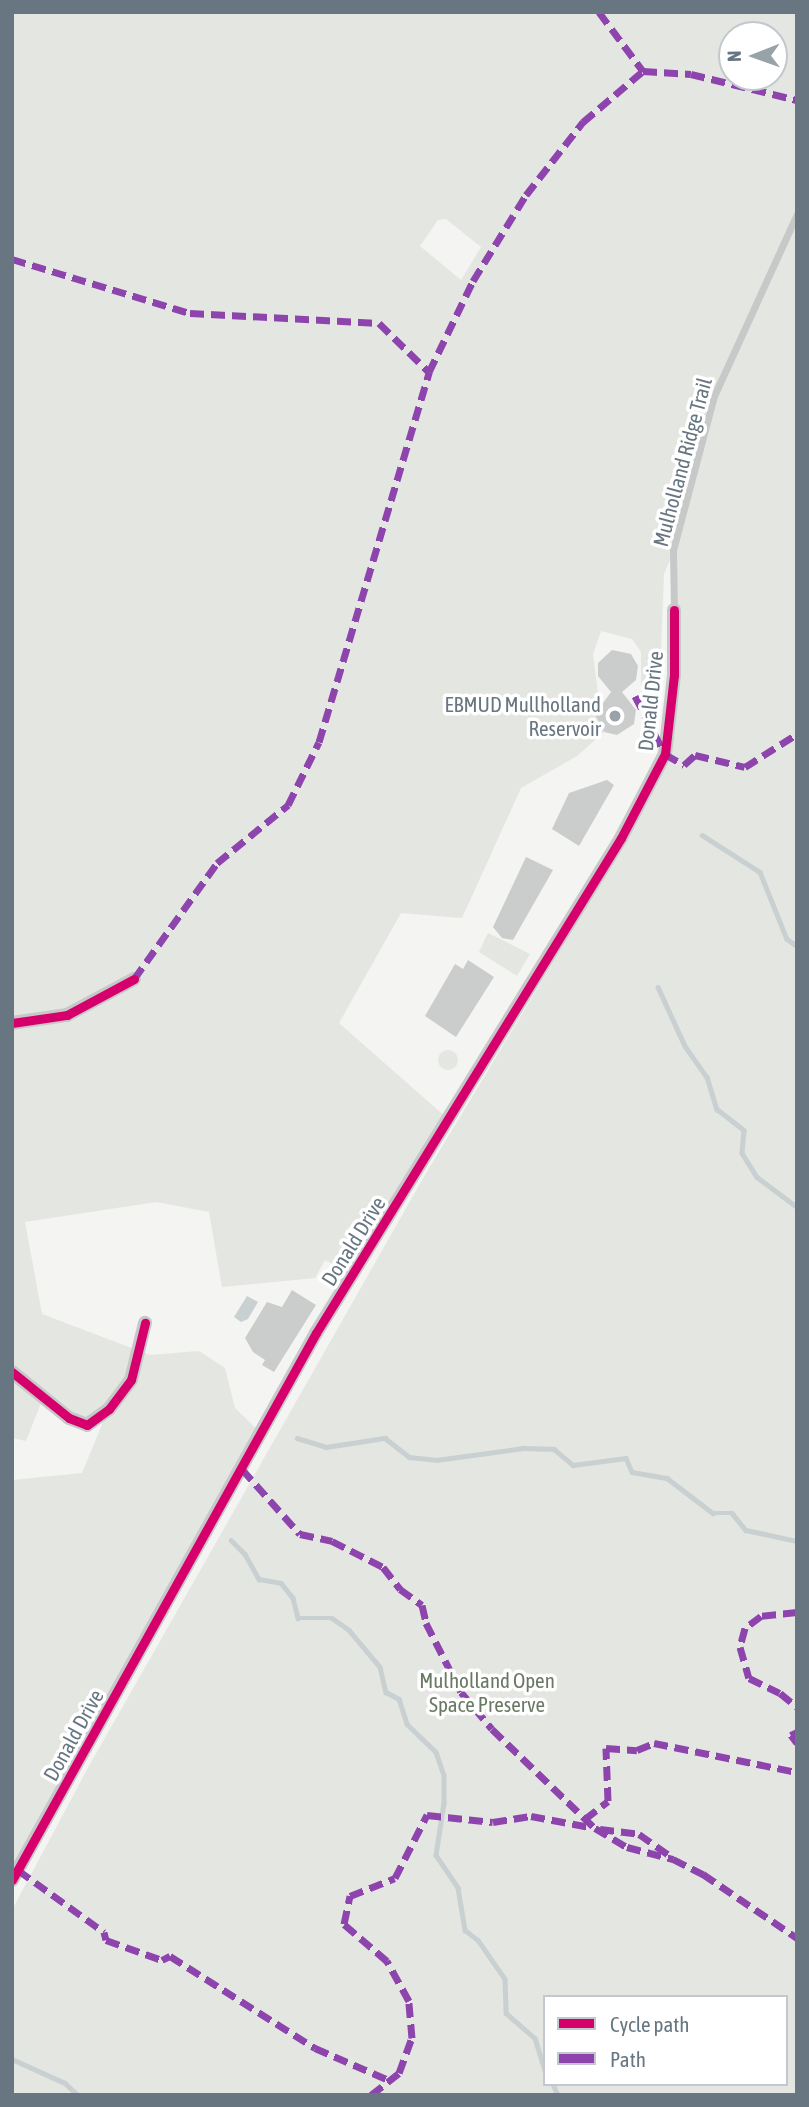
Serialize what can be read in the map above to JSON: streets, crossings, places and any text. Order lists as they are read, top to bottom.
{
  "streets": {
    "street": ["Donald Drive"],
    "lane": ["Mulholland Ridge Trail"]
  },
  "crossings": [
    ["Mulholland Ridge Trail", "Donald Drive"]
  ],
  "parks": ["Mulholland Open Space Preserve"],
  "places": ["EBMUD Mullholland Reservoir"],
  "legend": ["Cycle path", "Path"],
  "north": "left"
}
